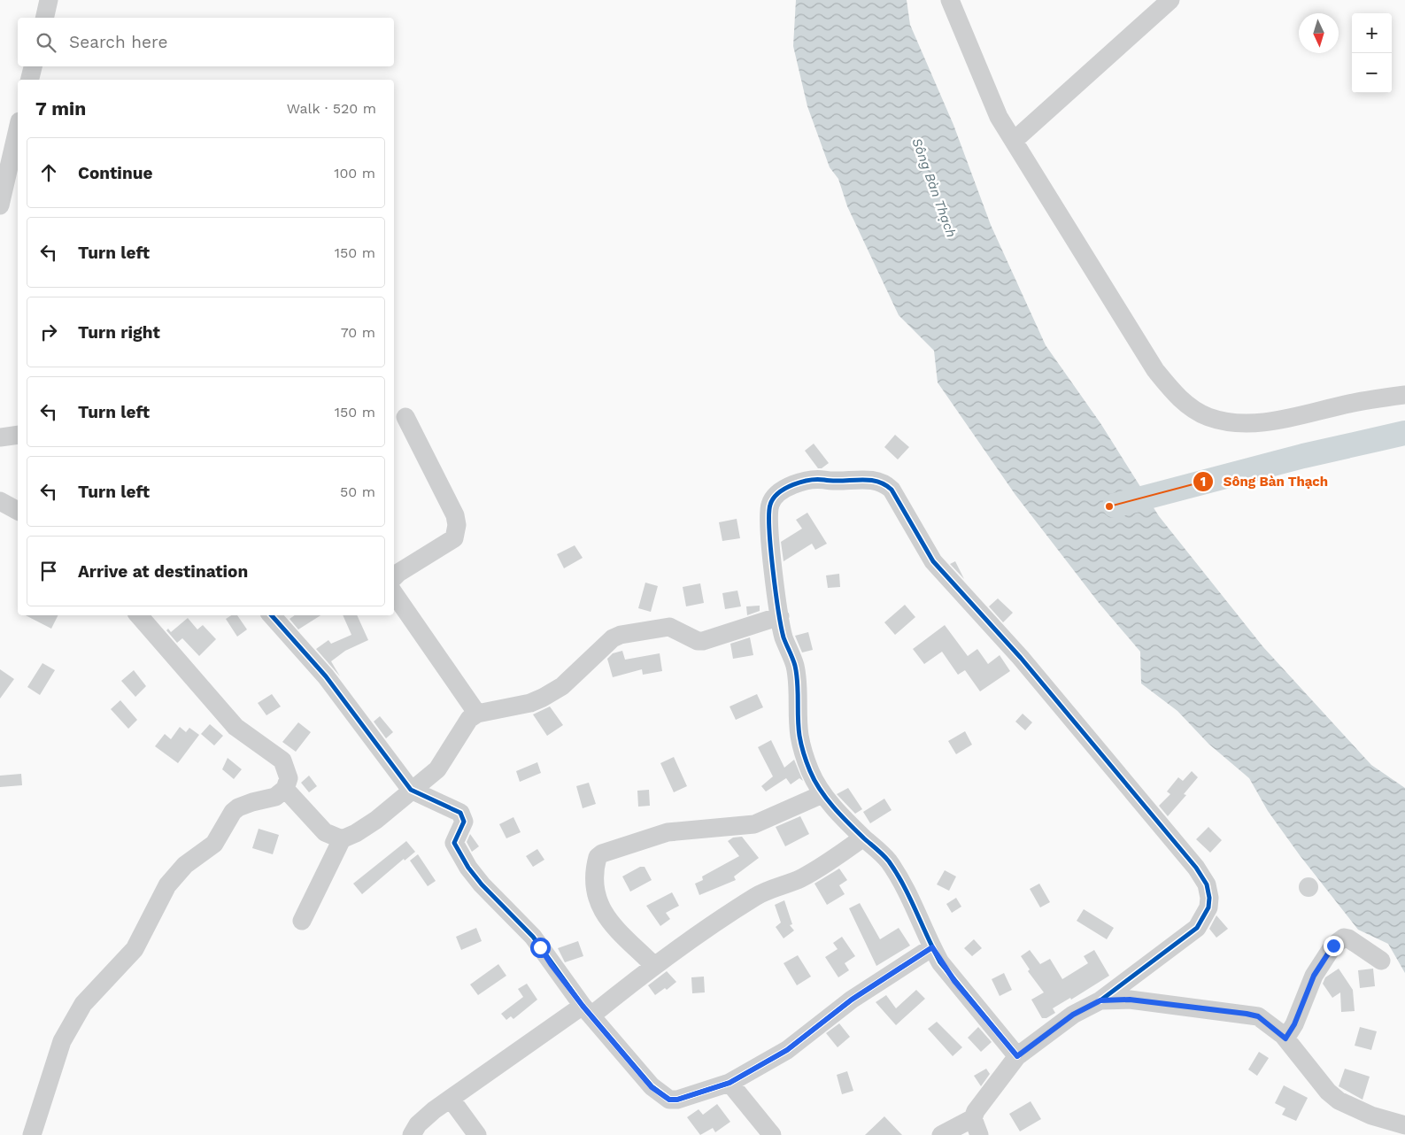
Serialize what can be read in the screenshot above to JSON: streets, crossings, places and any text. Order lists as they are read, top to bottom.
{
  "water": ["Sông Bàn Thạch"],
  "places": ["Sông Bàn Thạch"],
  "north": "bottom",
  "page": {
    "map_buttons": ["+", "−"],
    "search": "Search here",
    "heading": ["7 min", "Walk · 520 m"],
    "list": [
      ["Continue", "100 m"],
      ["Turn left", "150 m"],
      ["Turn right", "70 m"],
      ["Turn left", "150 m"],
      ["Turn left", "50 m"],
      "Arrive at destination"
    ]
  }
}
